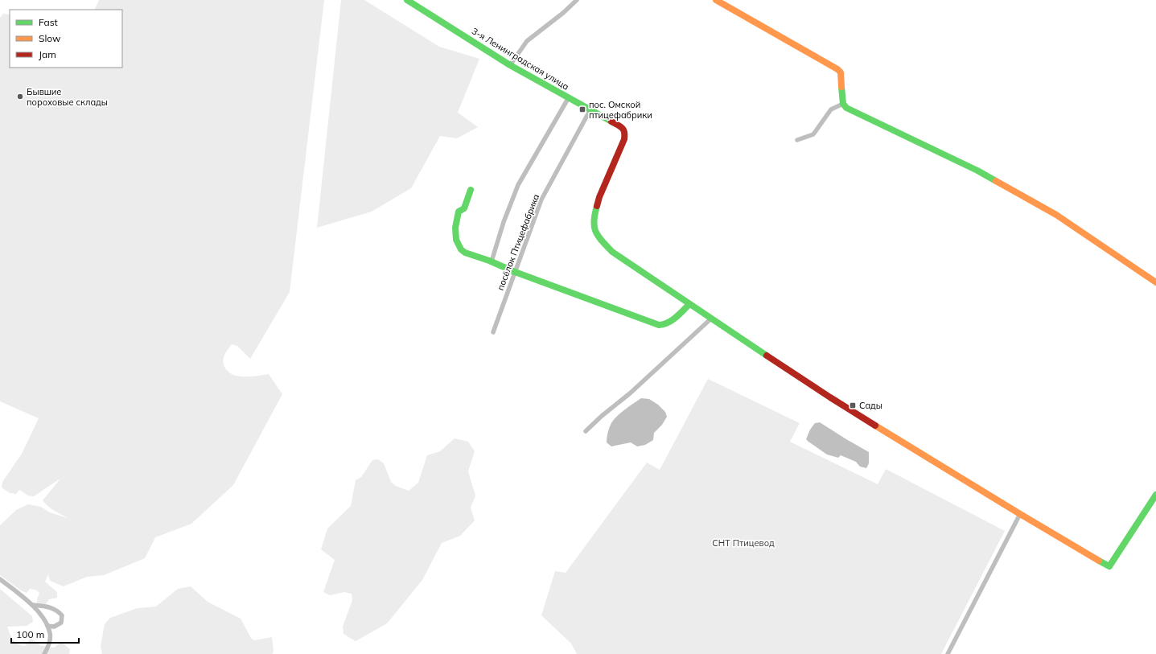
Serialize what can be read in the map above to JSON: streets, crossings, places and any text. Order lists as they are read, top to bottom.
{
  "streets": {
    "street": ["3-я Ленинградская улица", "посёлок Птицефабрика"]
  },
  "crossings": [
    ["3-я Ленинградская улица", "посёлок Птицефабрика"]
  ],
  "parks": ["СНТ Птицевод"],
  "places": {
    "other": ["Бывшие пороховые склады"],
    "transit": ["пос. Омской птицефабрики", "Сады"]
  },
  "legend": ["Fast", "Slow", "Jam"],
  "scale_bar": "100 m"
}
